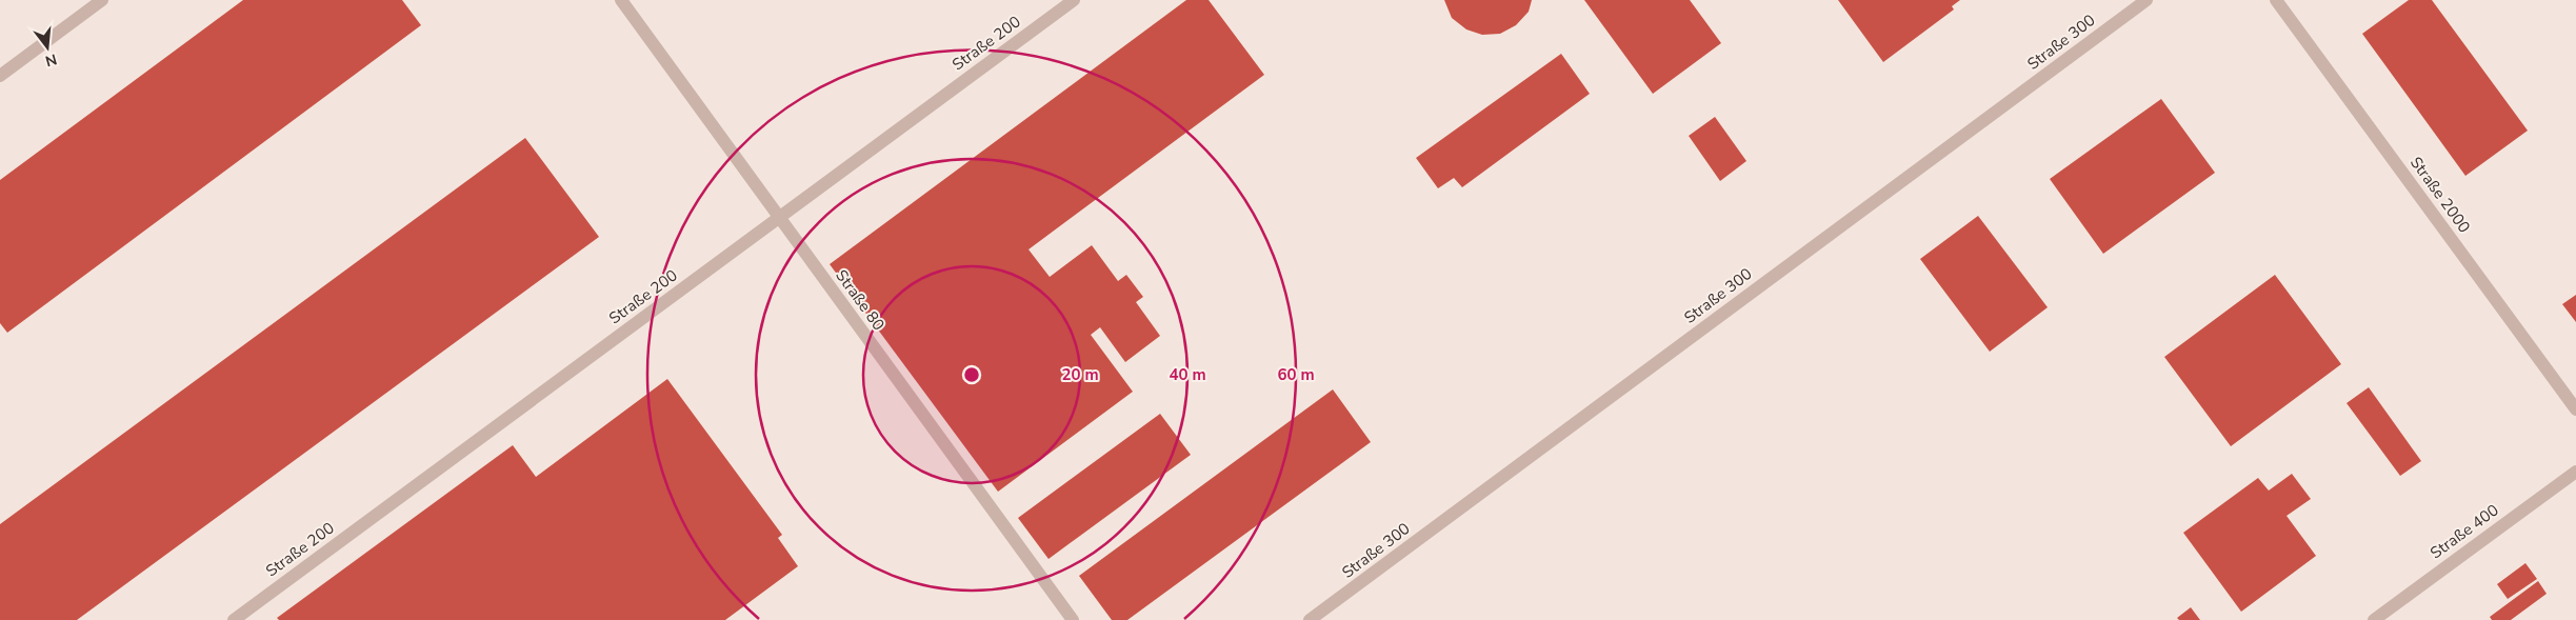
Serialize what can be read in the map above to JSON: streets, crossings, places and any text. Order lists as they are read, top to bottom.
{
  "streets": {
    "lane": [
      "Straße 300",
      "Straße 200",
      "Straße 2000",
      "Straße 80",
      "Straße 400"
    ]
  },
  "crossings": [
    ["Straße 200", "Straße 80"]
  ],
  "north": "bottom",
  "rings": ["20 m", "40 m", "60 m"]
}
